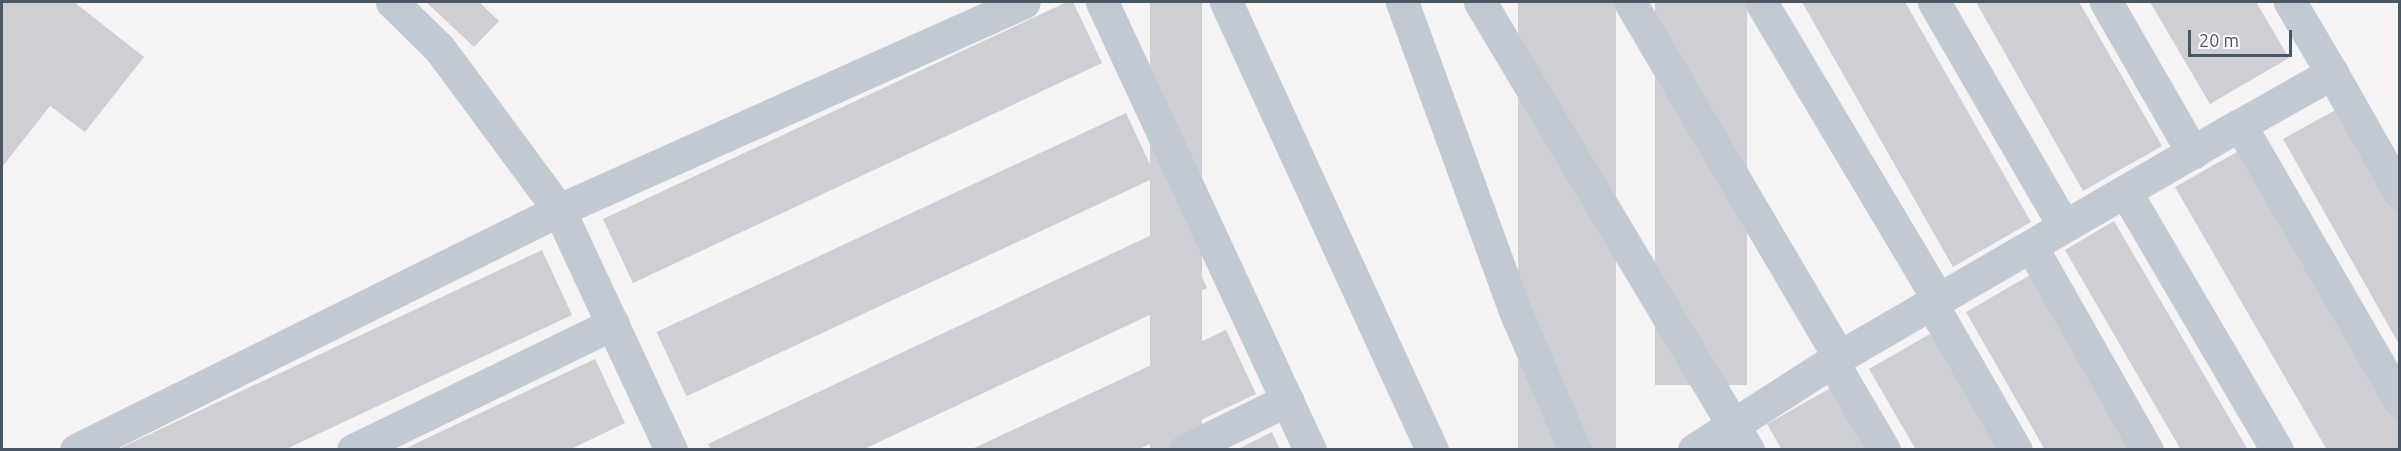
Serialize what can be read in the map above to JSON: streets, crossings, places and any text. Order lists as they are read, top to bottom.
{
  "scale_bar": "20 m"
}
